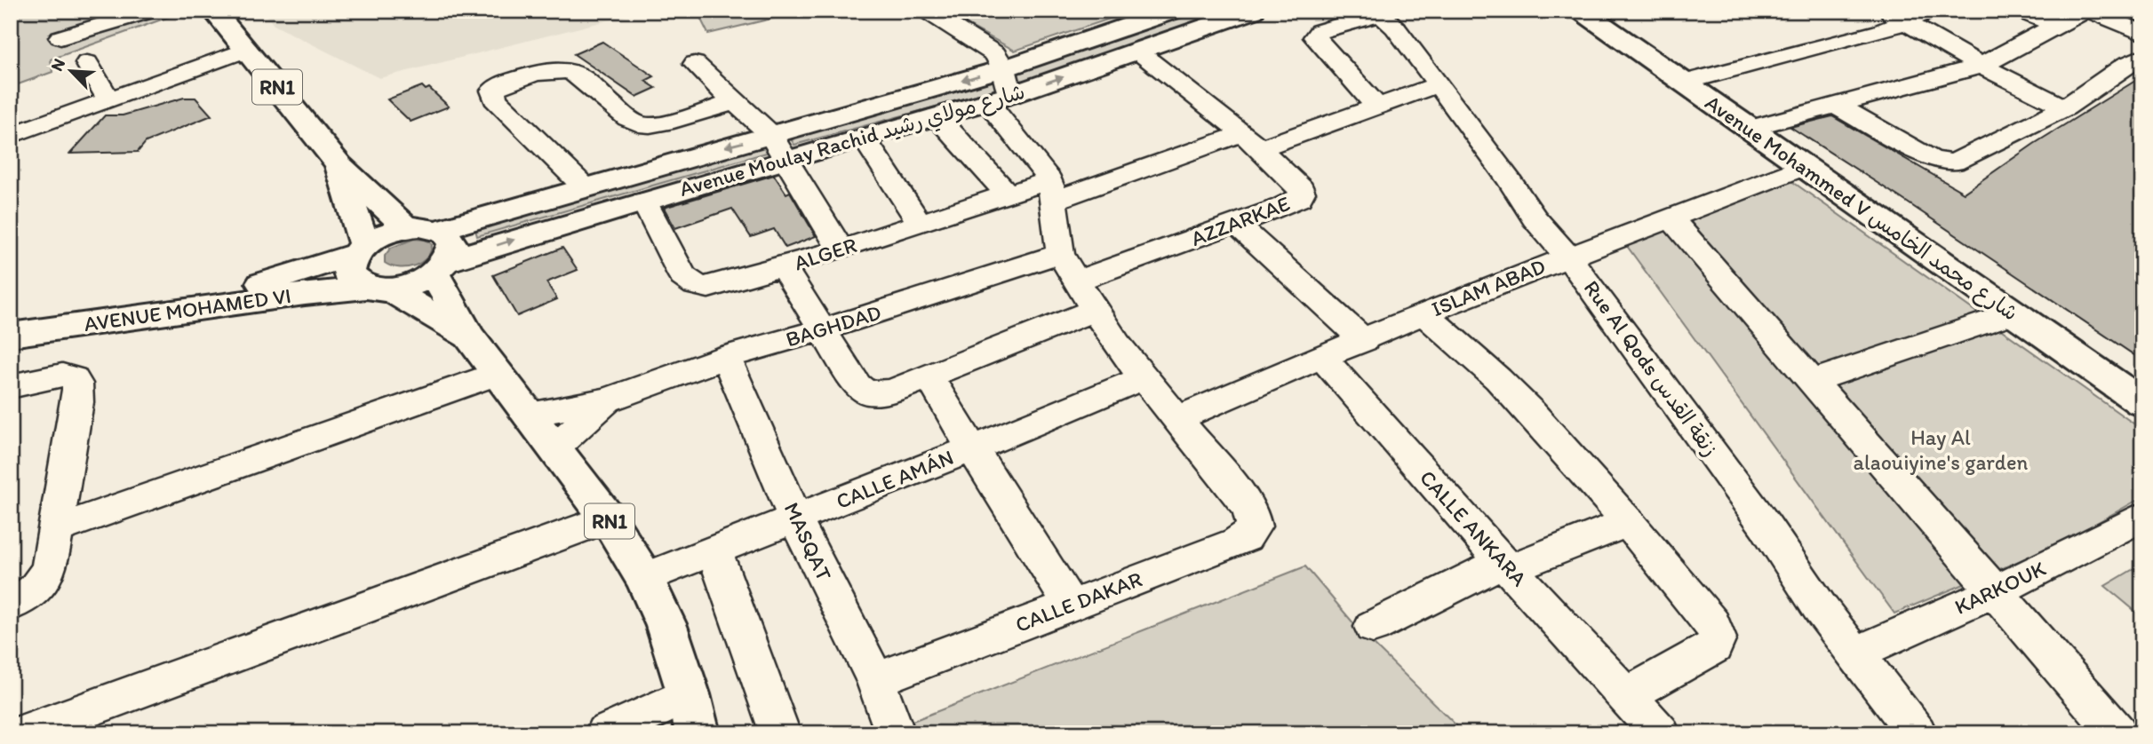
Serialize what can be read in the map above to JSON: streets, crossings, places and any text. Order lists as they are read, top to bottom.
{
  "streets": {
    "main road": [
      "RN1",
      "Avenue Moulay Rachid شارع مولاي رشيد",
      "Avenue Mohammed V شارع محمد الخامس",
      "AVENUE MOHAMED VI"
    ],
    "street": [
      "AZZARKAE",
      "ALGER",
      "ISLAM ABAD",
      "BAGHDAD",
      "Rue Al Qods زنقة القدس",
      "CALLE AMÁN",
      "CALLE ANKARA",
      "MASQAT",
      "KARKOUK",
      "CALLE DAKAR"
    ]
  },
  "crossings": [
    ["RN1", "Avenue Moulay Rachid شارع مولاي رشيد"],
    ["RN1", "AVENUE MOHAMED VI"],
    ["RN1", "BAGHDAD"],
    ["RN1", "CALLE AMÁN"],
    ["Avenue Moulay Rachid شارع مولاي رشيد", "AZZARKAE"],
    ["Avenue Moulay Rachid شارع مولاي رشيد", "ALGER"],
    ["Avenue Moulay Rachid شارع مولاي رشيد", "AVENUE MOHAMED VI"],
    ["Avenue Mohammed V شارع محمد الخامس", "ISLAM ABAD"],
    ["AZZARKAE", "ALGER"],
    ["ALGER", "Rue Al Qods زنقة القدس"],
    ["ISLAM ABAD", "Rue Al Qods زنقة القدس"],
    ["ISLAM ABAD", "CALLE ANKARA"],
    ["ISLAM ABAD", "CALLE DAKAR"],
    ["BAGHDAD", "MASQAT"],
    ["Rue Al Qods زنقة القدس", "KARKOUK"],
    ["CALLE AMÁN", "MASQAT"],
    ["MASQAT", "CALLE DAKAR"]
  ],
  "parks": ["Hay Al alaouiyine's garden"],
  "north": "top left"
}
